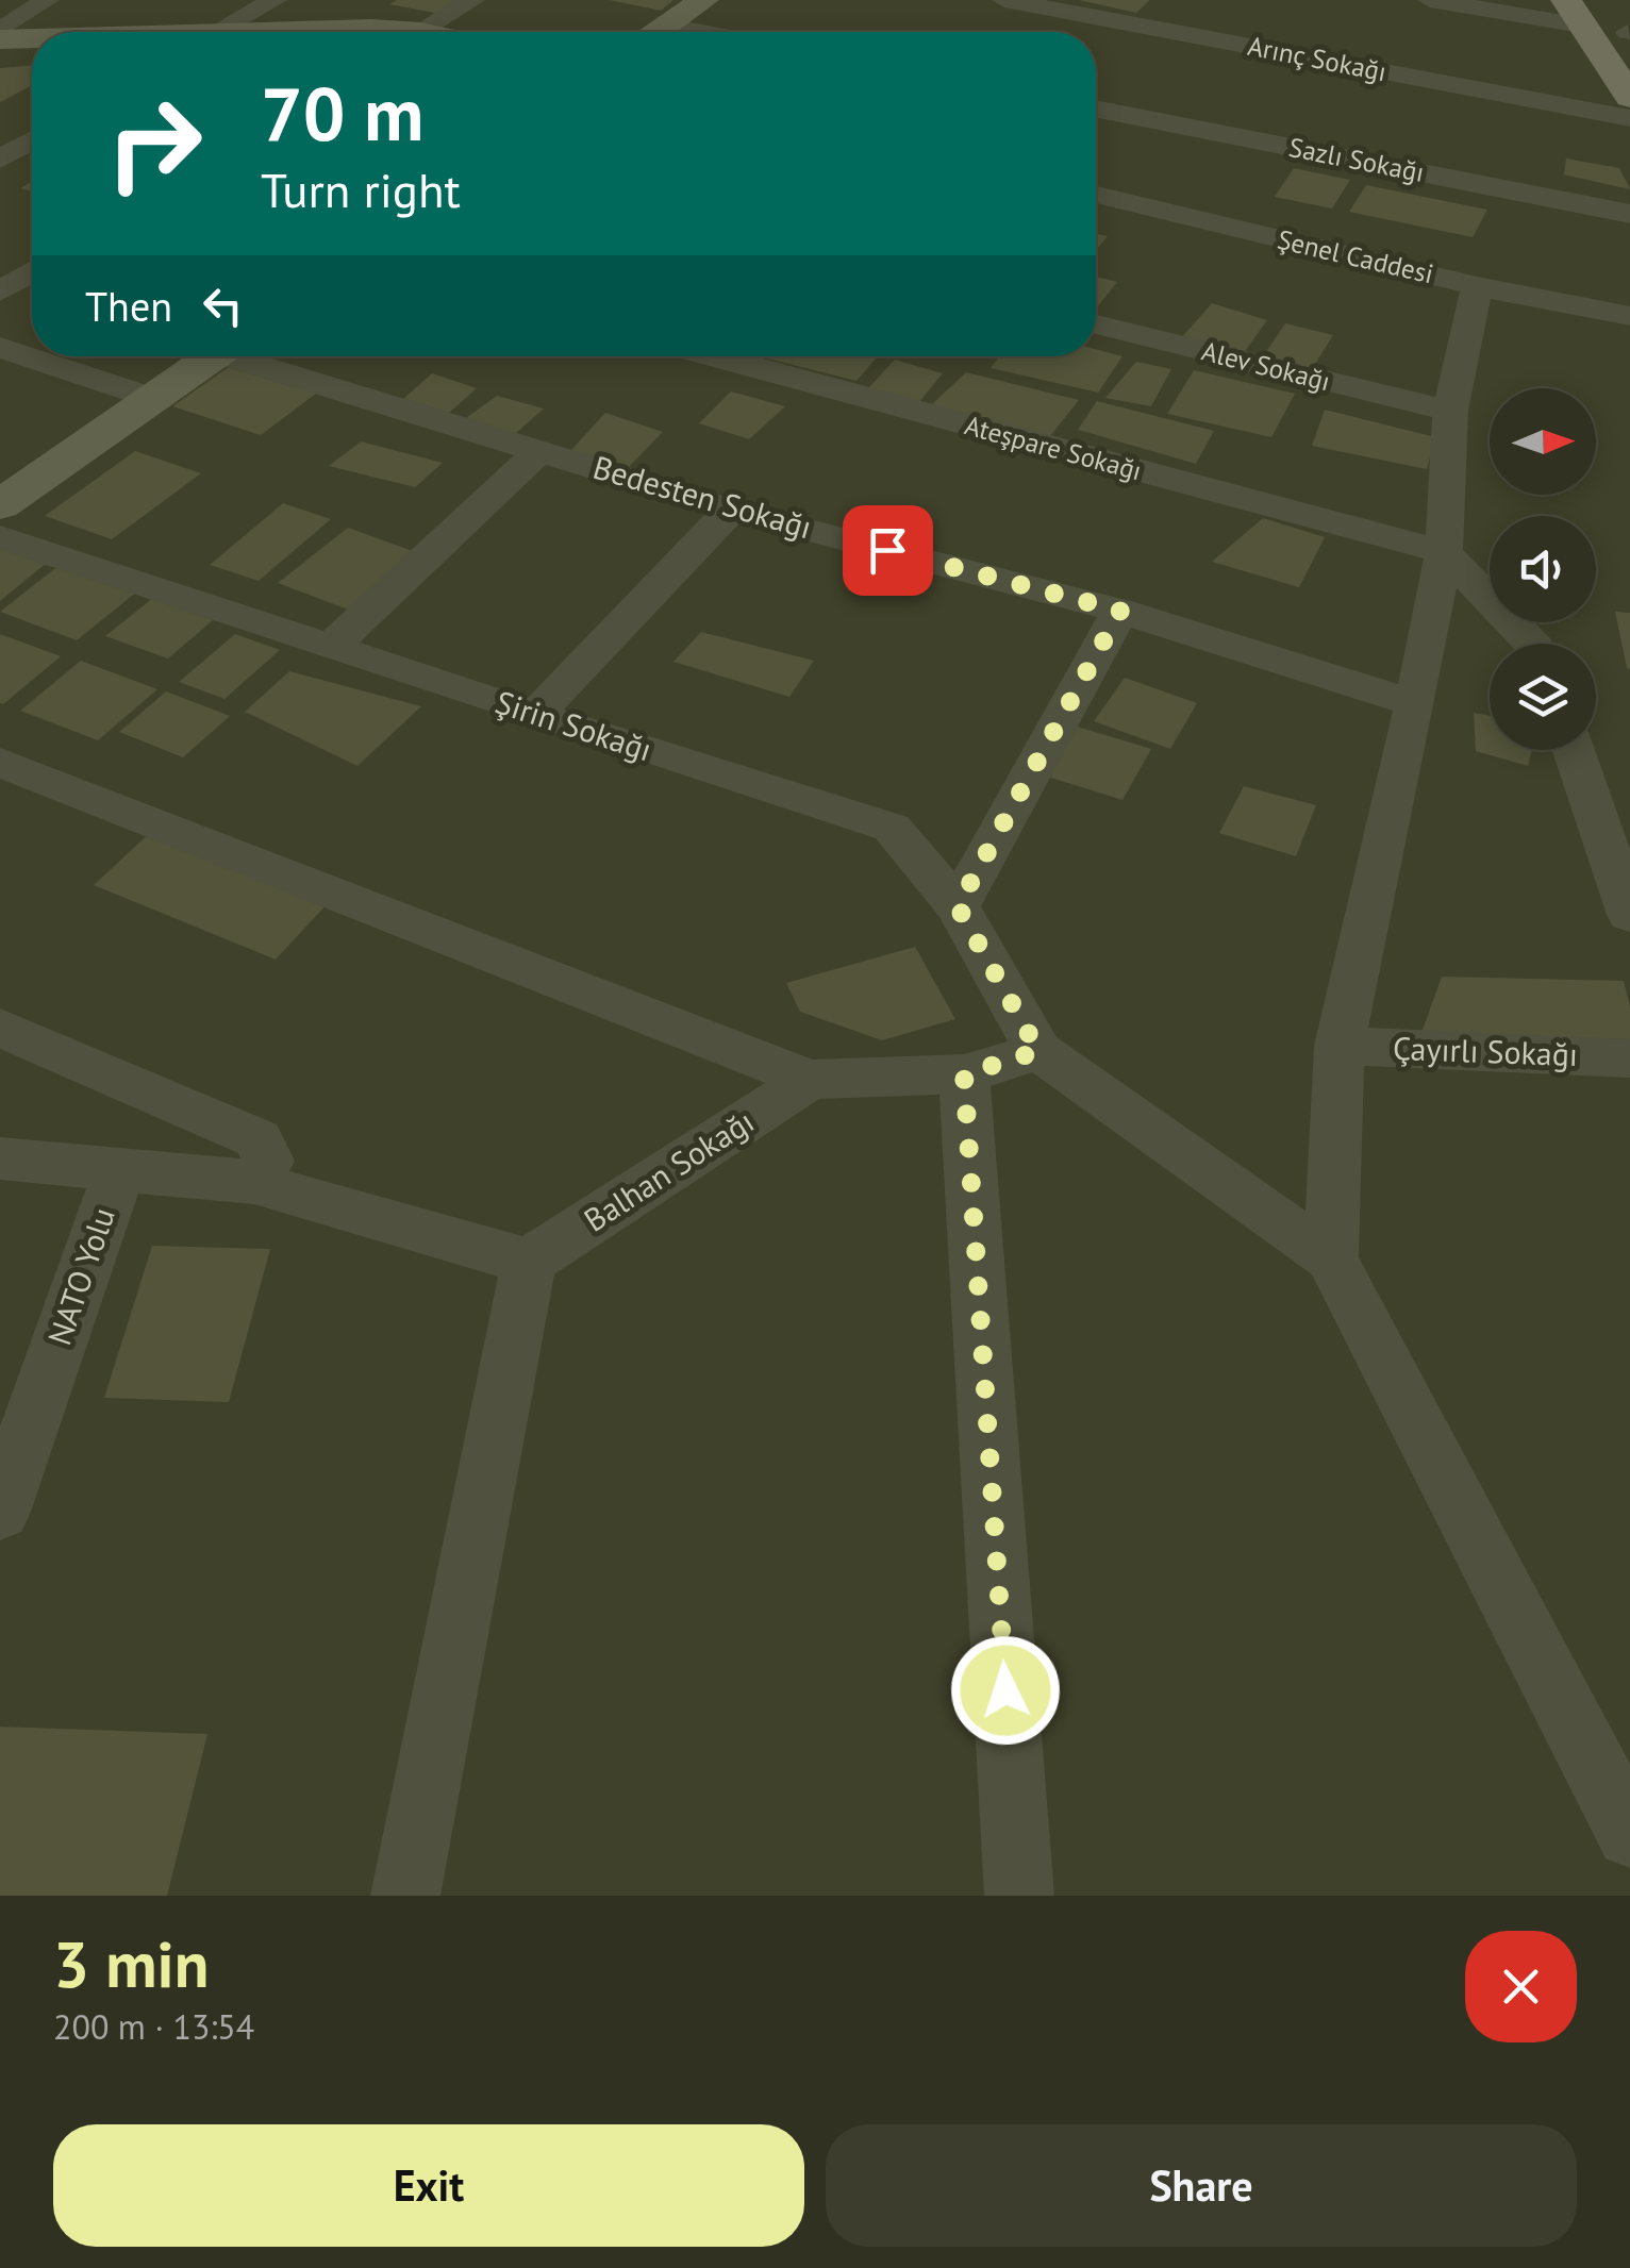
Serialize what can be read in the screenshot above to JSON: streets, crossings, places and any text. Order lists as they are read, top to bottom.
{
  "streets": {
    "street": [
      "Arınç Sokağı",
      "Sazlı Sokağı",
      "Şenel Caddesi",
      "Alev Sokağı",
      "Ateşpare Sokağı",
      "Bedesten Sokağı",
      "Şirin Sokağı",
      "Çayırlı Sokağı",
      "Balhan Sokağı",
      "NATO Yolu"
    ]
  },
  "crossings": [
    ["Balhan Sokağı", "NATO Yolu"]
  ],
  "north": "right",
  "page": {
    "turn": ["70 m", "Turn right"],
    "then": "Then",
    "heading": ["3 min", "200 m · 13:54"],
    "buttons": ["Exit", "Share"]
  }
}
